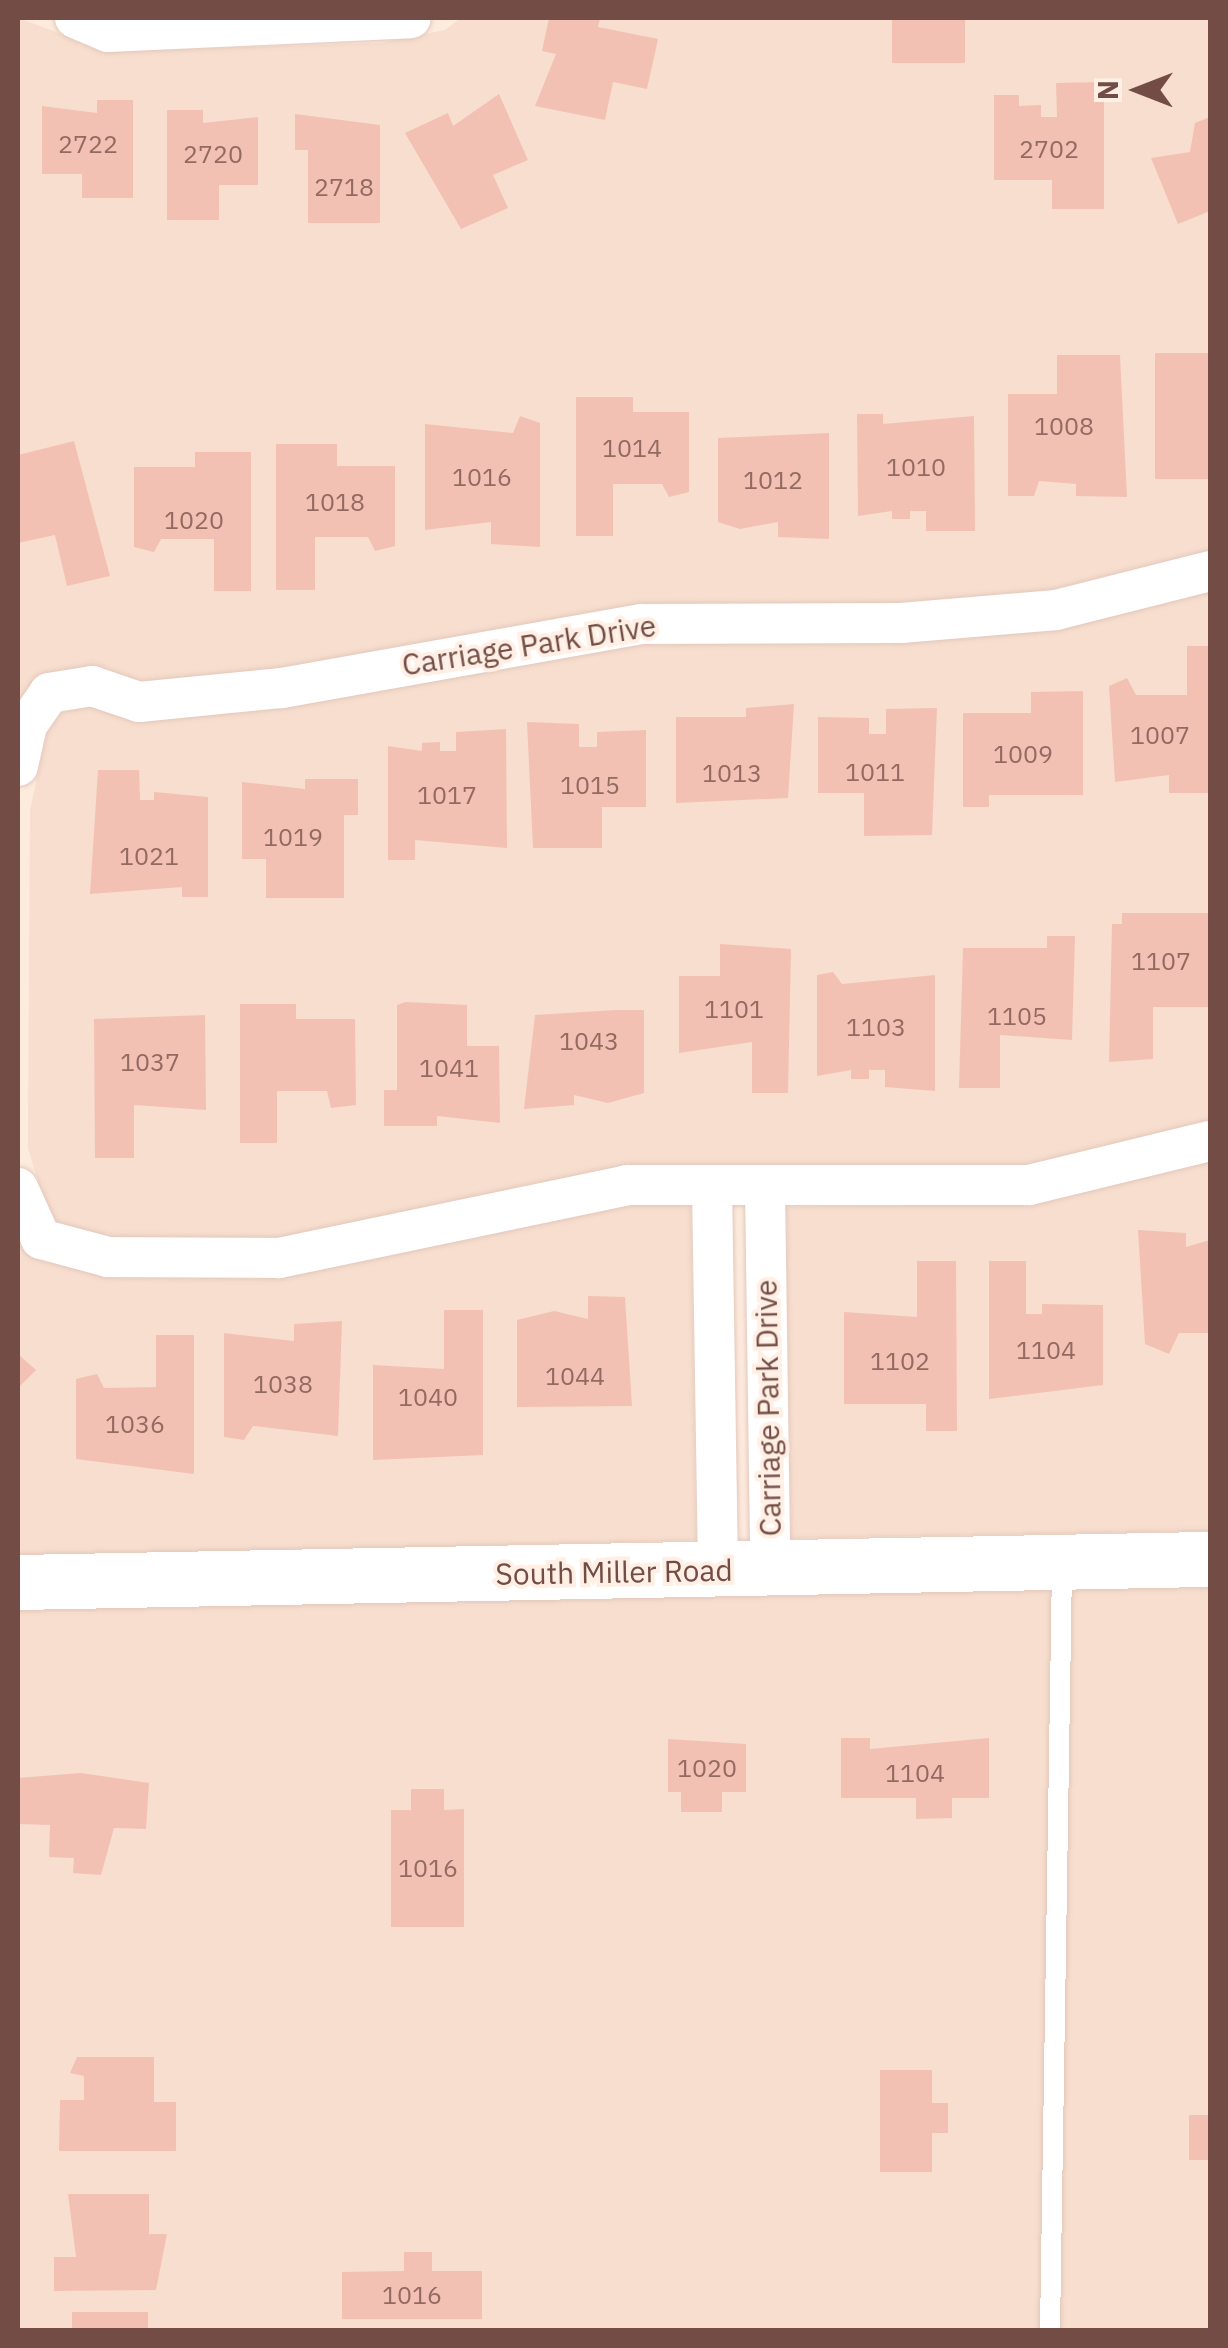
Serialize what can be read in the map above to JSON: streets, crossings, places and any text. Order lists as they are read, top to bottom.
{
  "streets": {
    "street": ["Carriage Park Drive", "South Miller Road"]
  },
  "crossings": [
    ["Carriage Park Drive", "South Miller Road"]
  ],
  "house_numbers": [
    "2722",
    "2702",
    "2720",
    "2718",
    "1008",
    "1014",
    "1010",
    "1016",
    "1012",
    "1018",
    "1020",
    "1007",
    "1009",
    "1011",
    "1013",
    "1015",
    "1017",
    "1019",
    "1021",
    "1107",
    "1101",
    "1105",
    "1103",
    "1043",
    "1037",
    "1041",
    "1104",
    "1102",
    "1044",
    "1038",
    "1040",
    "1036",
    "1020",
    "1104",
    "1016",
    "1016"
  ],
  "north": "left"
}
